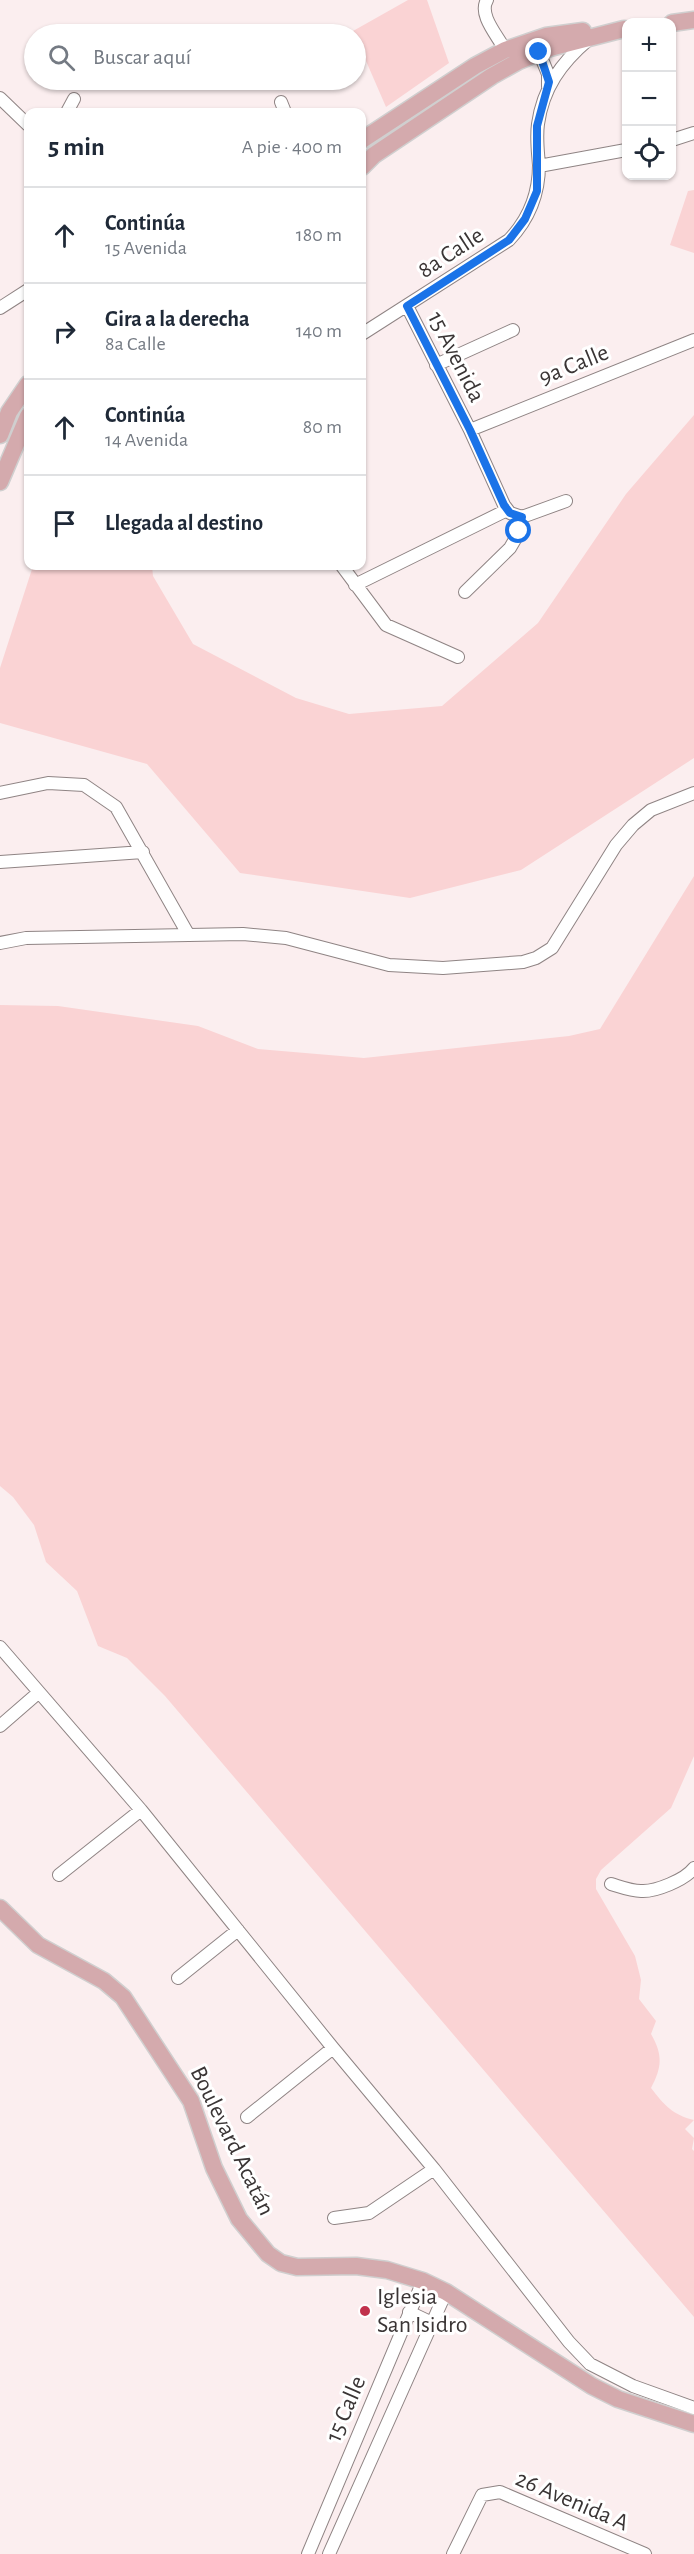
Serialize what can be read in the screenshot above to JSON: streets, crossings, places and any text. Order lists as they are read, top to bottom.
{
  "streets": {
    "main road": ["Boulevard Acatán"],
    "street": [
      "8a Calle",
      "15 Avenida",
      "9a Calle",
      "15 Calle",
      "26 Avenida A"
    ]
  },
  "crossings": [
    ["8a Calle", "15 Avenida"],
    ["15 Avenida", "9a Calle"],
    ["Boulevard Acatán", "15 Calle"]
  ],
  "places": ["Iglesia San Isidro"],
  "page": {
    "map_buttons": ["+", "−"],
    "search": "Buscar aquí",
    "heading": ["5 min", "A pie · 400 m"],
    "list": [
      ["Continúa", "15 Avenida", "180 m"],
      ["Gira a la derecha", "8a Calle", "140 m"],
      ["Continúa", "14 Avenida", "80 m"],
      "Llegada al destino"
    ]
  }
}
